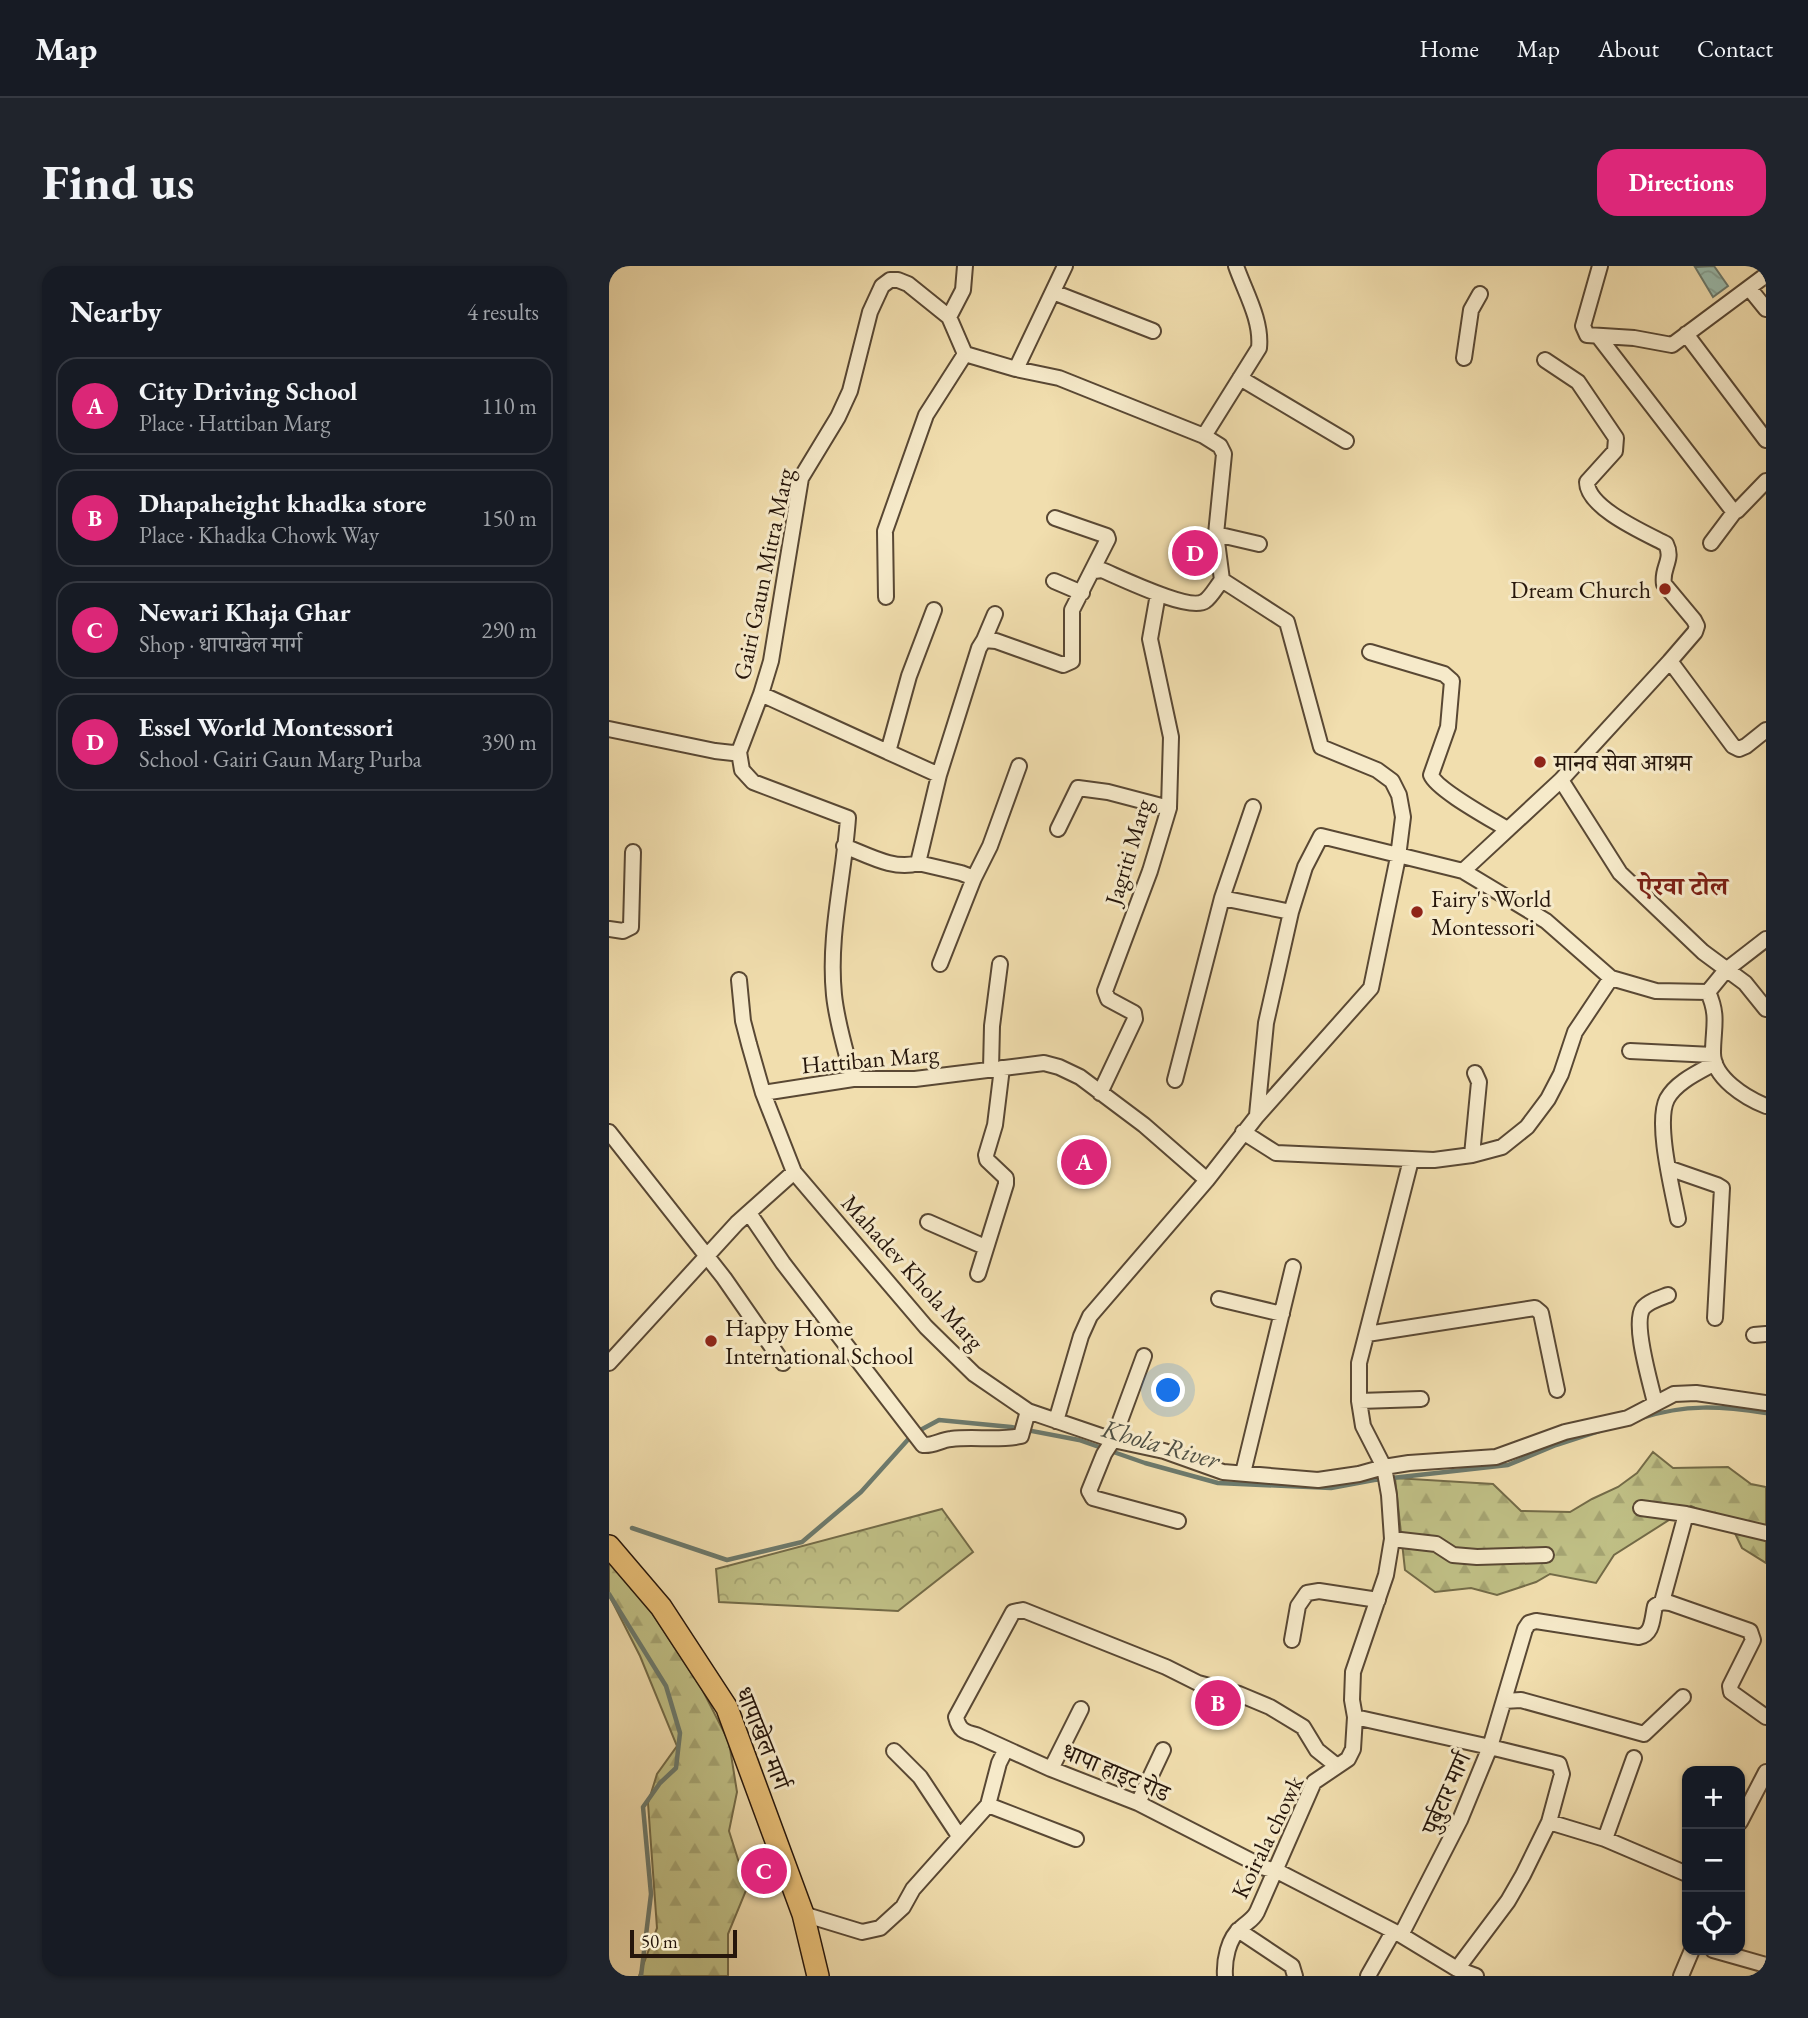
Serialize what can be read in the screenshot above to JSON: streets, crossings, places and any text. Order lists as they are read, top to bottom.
{
  "streets": {
    "main road": ["धापाखेल मार्ग"],
    "street": [
      "Gairi Gaun Mitra Marg",
      "Jagriti Marg",
      "Hattiban Marg",
      "Mahadev Khola Marg",
      "धापा हाइट रोड",
      "पुर्बुटार मार्ग",
      "Koirala chowk"
    ]
  },
  "crossings": [
    ["Jagriti Marg", "Hattiban Marg"],
    ["Mahadev Khola Marg", "Koirala chowk"],
    ["धापा हाइट रोड", "पुर्बुटार मार्ग"],
    ["धापा हाइट रोड", "Koirala chowk"]
  ],
  "districts": ["ऐरवा टोल"],
  "water": ["Khola River"],
  "places": [
    "Dream Church",
    "मानव सेवा आश्रम",
    "Fairy's World Montessori",
    "Happy Home International School"
  ],
  "scale_bar": "50 m",
  "page": {
    "header": "Map",
    "nav": [
      "Home",
      "Map",
      "About",
      "Contact"
    ],
    "buttons": "Directions",
    "title": "Find us",
    "heading": ["Nearby", "4 results"],
    "list": [
      {
        "mark": "A",
        "name": "City Driving School",
        "note": "Place · Hattiban Marg",
        "value": "110 m"
      },
      {
        "mark": "B",
        "name": "Dhapaheight khadka store",
        "note": "Place · Khadka Chowk Way",
        "value": "150 m"
      },
      {
        "mark": "C",
        "name": "Newari Khaja Ghar",
        "note": "Shop · धापाखेल मार्ग",
        "value": "290 m"
      },
      {
        "mark": "D",
        "name": "Essel World Montessori",
        "note": "School · Gairi Gaun Marg Purba",
        "value": "390 m"
      }
    ],
    "pins": [
      "D",
      "A",
      "B",
      "C"
    ],
    "map_buttons": ["+", "−"],
    "scale": "50 m"
  }
}
